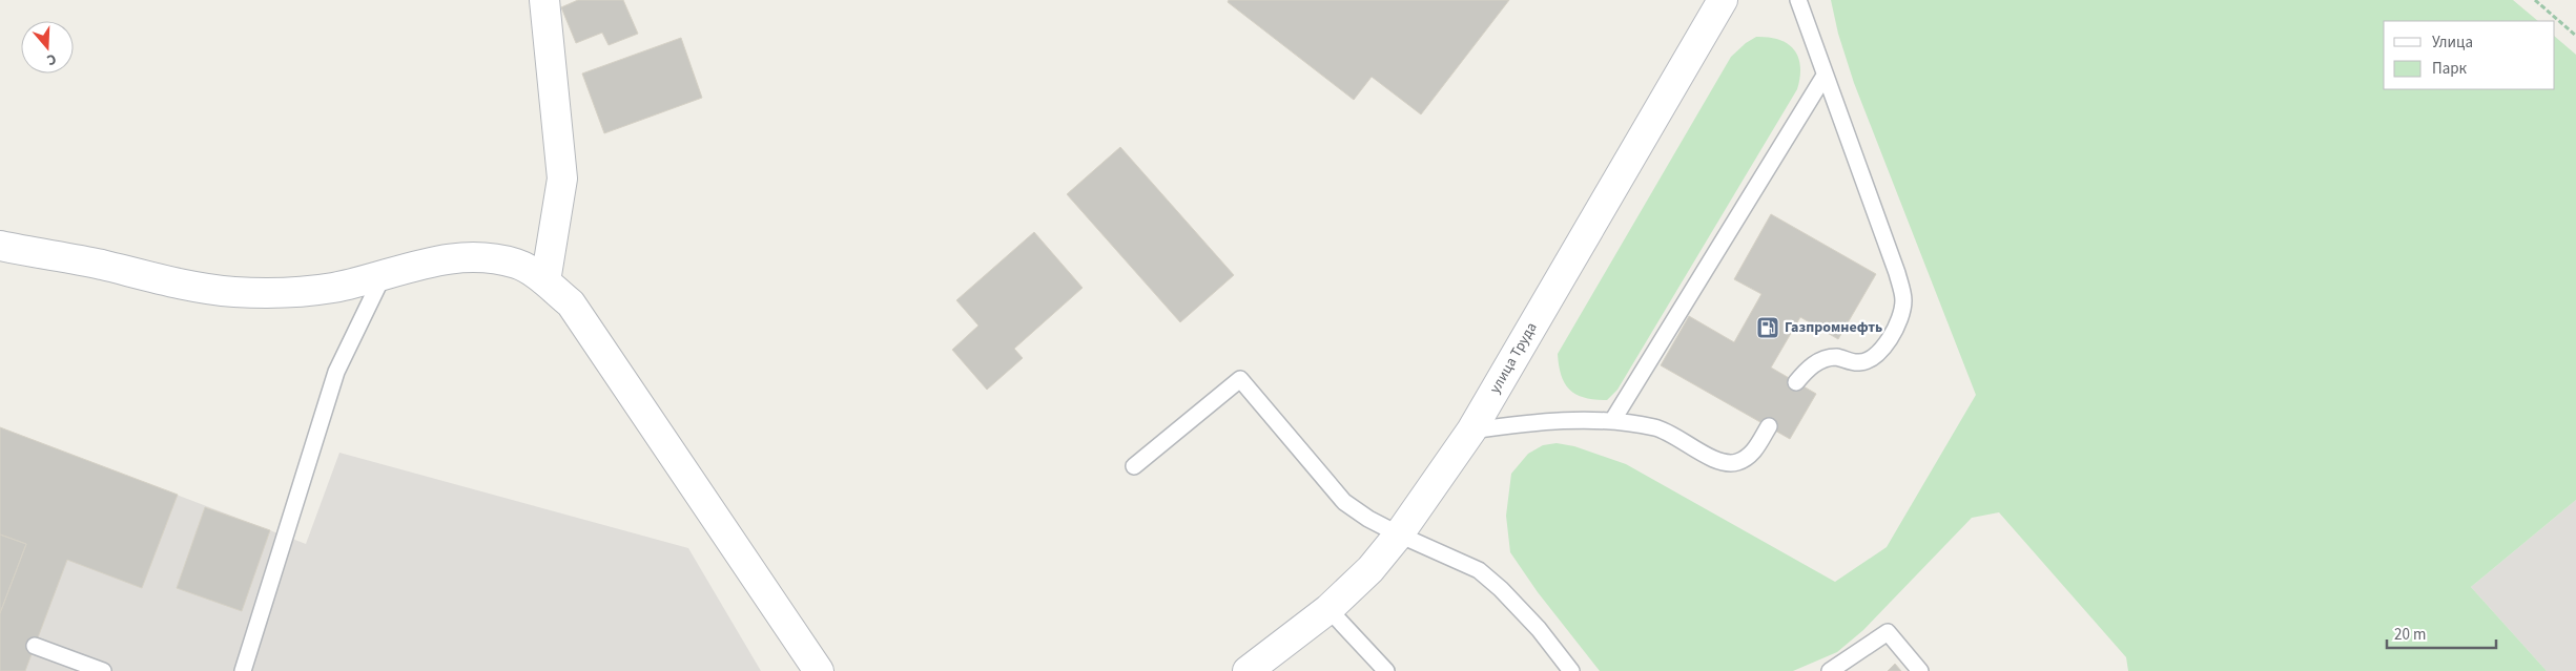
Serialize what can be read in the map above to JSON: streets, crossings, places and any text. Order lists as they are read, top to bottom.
{
  "streets": {
    "street": ["улица Труда"]
  },
  "places": {
    "fuel station": ["Газпромнефть"]
  },
  "legend": ["Улица", "Парк"],
  "scale_bar": "20 m",
  "north": "bottom"
}
